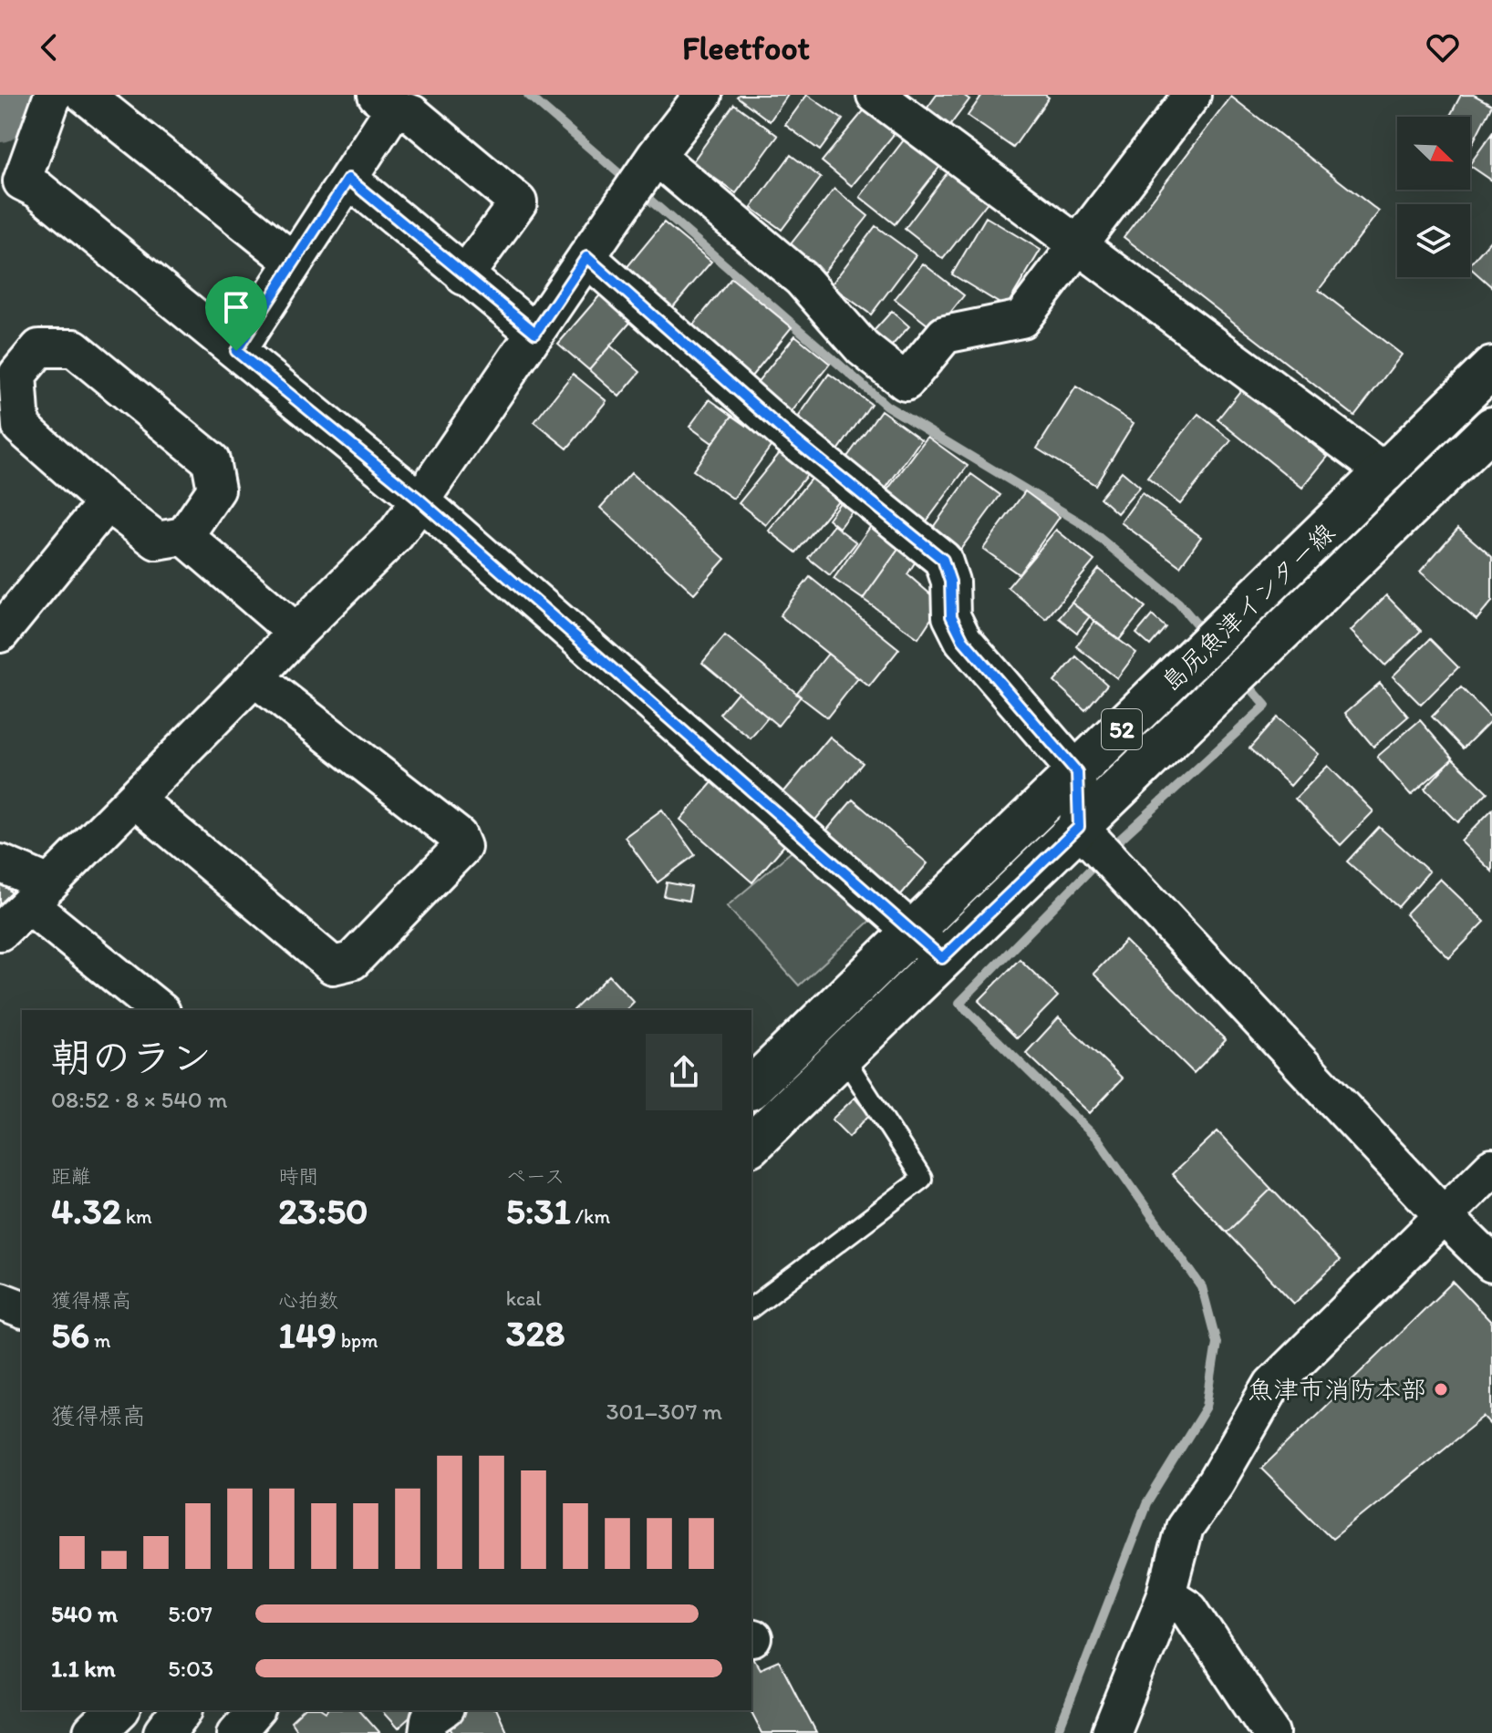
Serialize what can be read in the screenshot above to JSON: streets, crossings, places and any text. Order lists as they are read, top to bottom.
{
  "streets": {
    "main road": ["島尻魚津インター線", "52"]
  },
  "places": ["魚津市消防本部"],
  "north": "bottom right",
  "page": {
    "header": "Fleetfoot",
    "heading": ["朝のラン", "08:52 · 8 × 540 m"],
    "stats": [
      ["距離", "4.32 km"],
      ["時間", "23:50"],
      ["ペース", "5:31 /km"],
      ["獲得標高", "56 m"],
      ["心拍数", "149 bpm"],
      ["kcal", "328"]
    ],
    "chart": ["獲得標高", "301–307 m"],
    "list": [
      {
        "name": "540 m",
        "note": "5:07"
      },
      {
        "name": "1.1 km",
        "note": "5:03"
      }
    ]
  }
}
